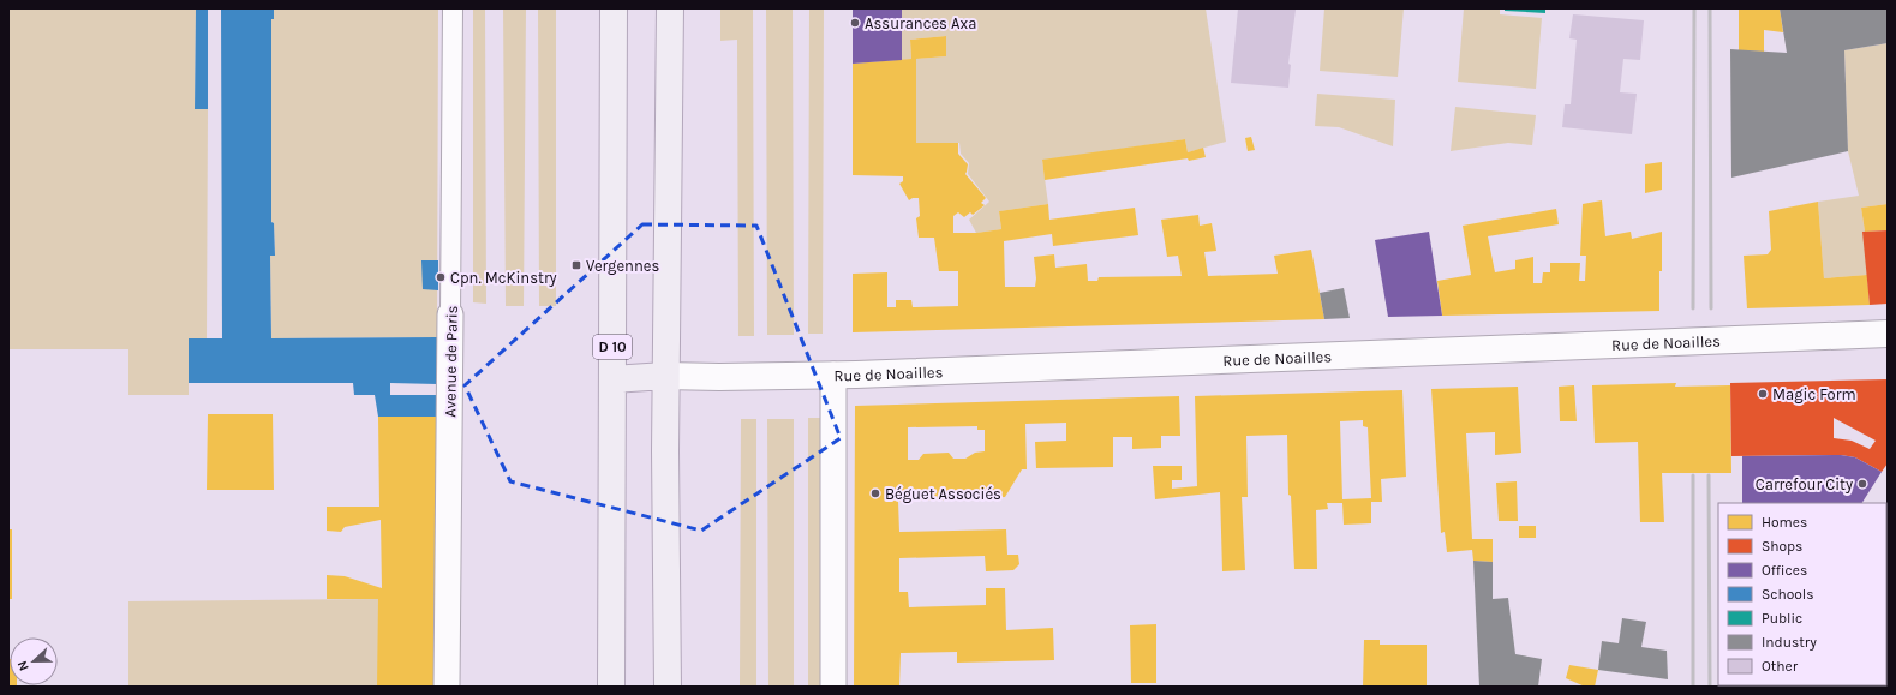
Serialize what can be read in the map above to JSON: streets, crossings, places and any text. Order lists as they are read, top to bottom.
{
  "streets": {
    "main road": ["D 10"],
    "street": ["Rue de Noailles", "Avenue de Paris"]
  },
  "crossings": [
    ["Rue de Noailles", "D 10"]
  ],
  "places": {
    "other": [
      "Assurances Axa",
      "Cpn. McKinstry",
      "Magic Form",
      "Carrefour City",
      "Béguet Associés"
    ],
    "transit": ["Vergennes"]
  },
  "legend": [
    "Homes",
    "Shops",
    "Offices",
    "Schools",
    "Public",
    "Industry",
    "Other"
  ],
  "north": "left"
}
